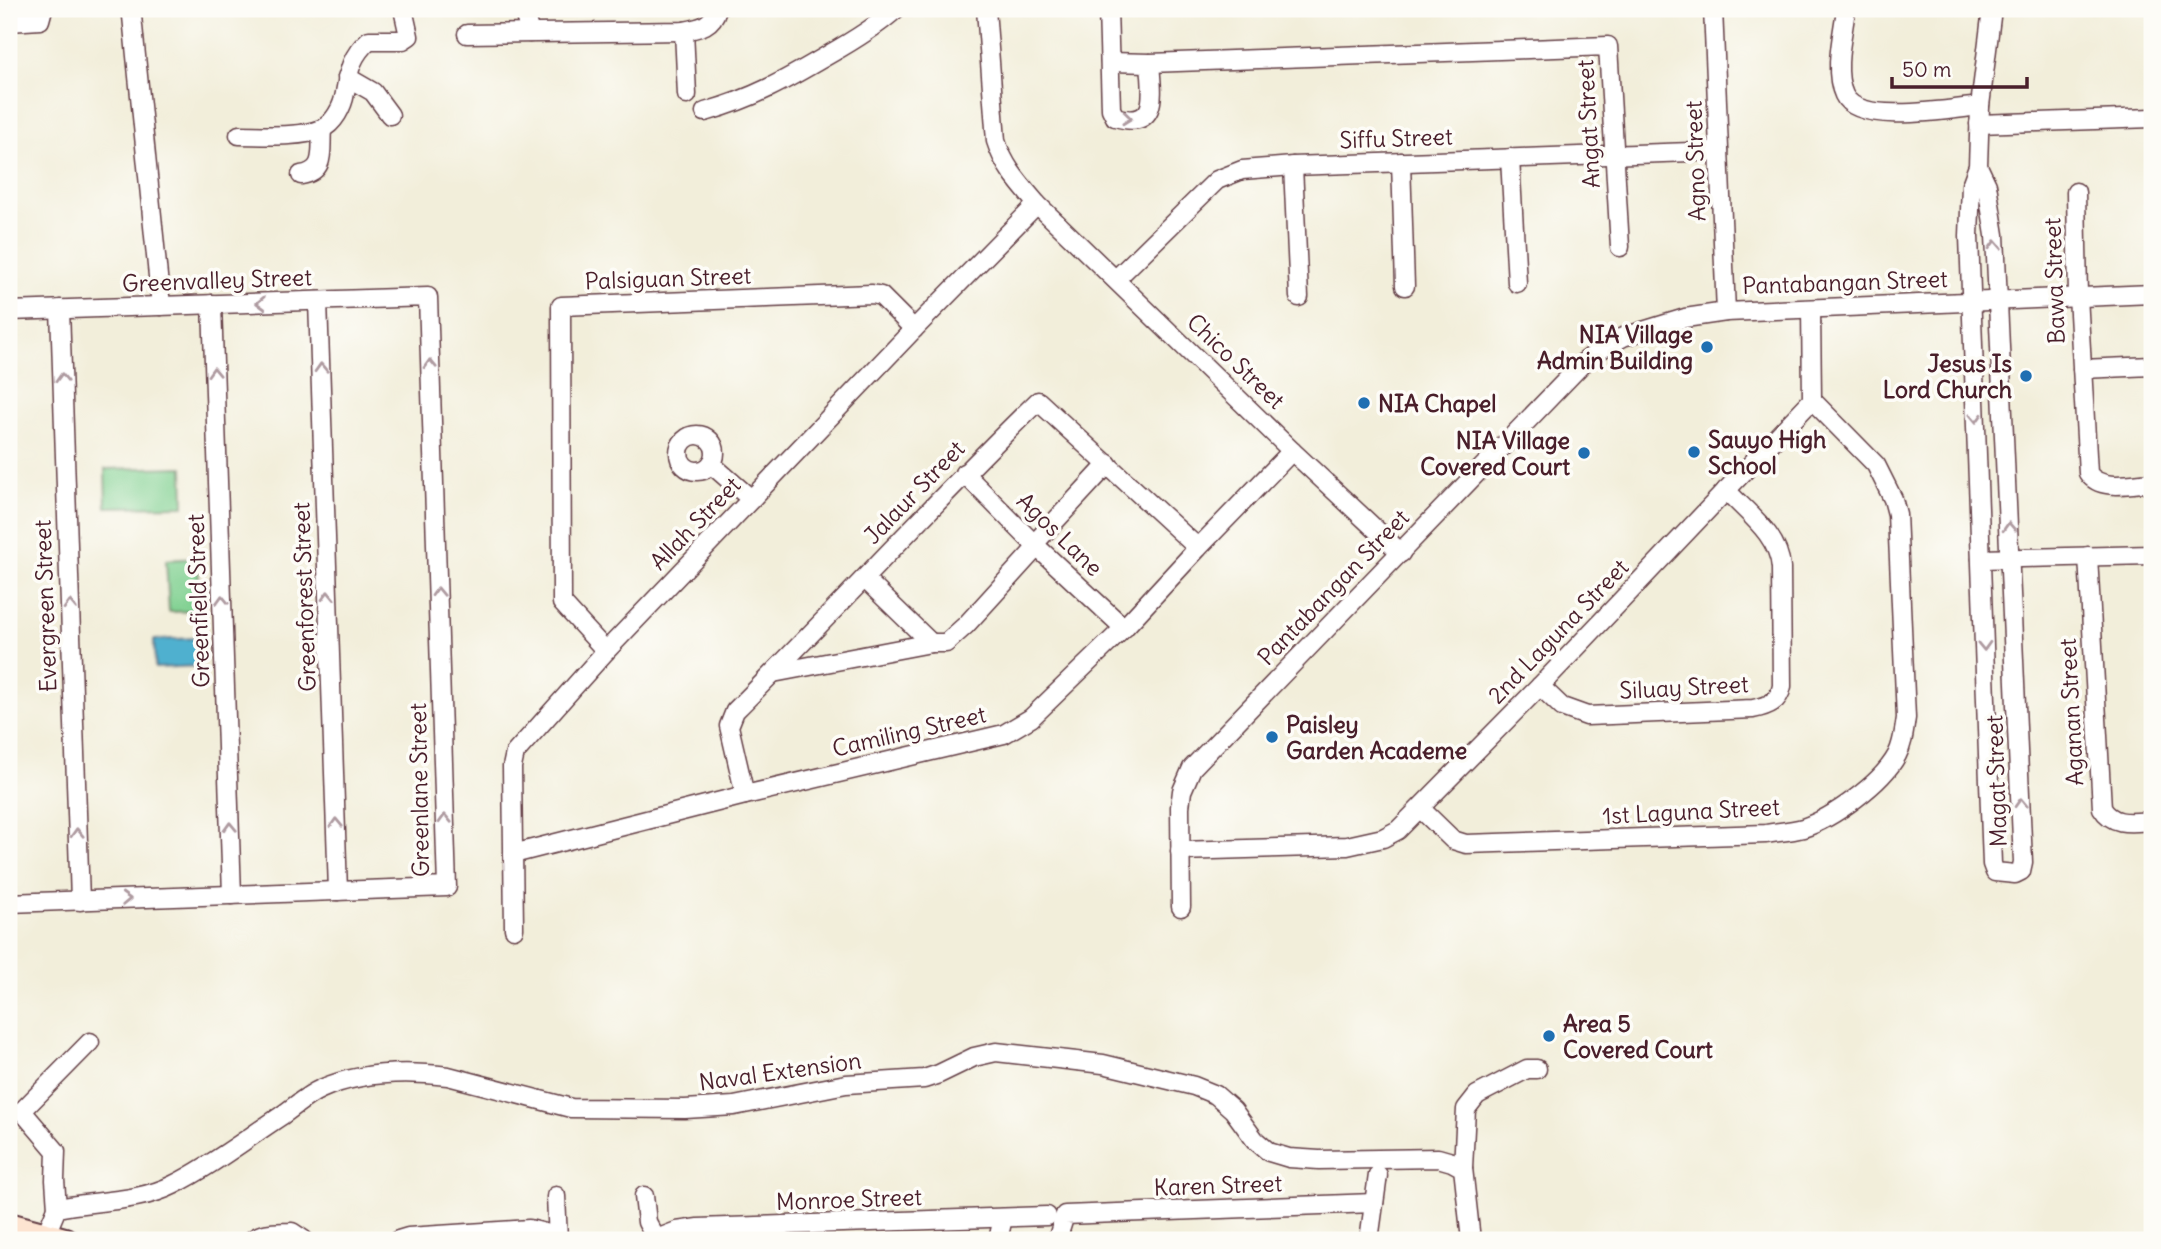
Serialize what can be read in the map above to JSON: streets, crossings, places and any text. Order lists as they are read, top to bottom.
{
  "streets": {
    "street": [
      "Angat Street",
      "Siffu Street",
      "Agno Street",
      "Palsiguan Street",
      "Greenvalley Street",
      "Bawa Street",
      "Pantabangan Street",
      "Chico Street",
      "Jalaur Street",
      "Allah Street",
      "Agos Lane",
      "Greenforest Street",
      "Greenfield Street",
      "Evergreen Street",
      "2nd Laguna Street",
      "Siluay Street",
      "Aganan Street",
      "Camiling Street",
      "Magat Street",
      "Greenlane Street",
      "1st Laguna Street",
      "Naval Extension",
      "Karen Street",
      "Monroe Street"
    ]
  },
  "crossings": [
    ["Angat Street", "Siffu Street"],
    ["Siffu Street", "Agno Street"],
    ["Siffu Street", "Chico Street"],
    ["Agno Street", "Pantabangan Street"],
    ["Palsiguan Street", "Allah Street"],
    ["Greenvalley Street", "Greenforest Street"],
    ["Greenvalley Street", "Greenfield Street"],
    ["Greenvalley Street", "Evergreen Street"],
    ["Greenvalley Street", "Greenlane Street"],
    ["Bawa Street", "Pantabangan Street"],
    ["Pantabangan Street", "Chico Street"],
    ["Pantabangan Street", "2nd Laguna Street"],
    ["Pantabangan Street", "Magat Street"],
    ["Chico Street", "Allah Street"],
    ["Chico Street", "Camiling Street"],
    ["Jalaur Street", "Agos Lane"],
    ["Jalaur Street", "Camiling Street"],
    ["Allah Street", "Camiling Street"],
    ["Agos Lane", "Camiling Street"],
    ["Greenforest Street", "Greenlane Street"],
    ["Greenfield Street", "Greenlane Street"],
    ["Evergreen Street", "Greenlane Street"],
    ["2nd Laguna Street", "Siluay Street"],
    ["2nd Laguna Street", "1st Laguna Street"],
    ["Karen Street", "Monroe Street"]
  ],
  "one_way": ["Greenforest Street", "Greenfield Street", "Evergreen Street"],
  "places": [
    "NIA Village Admin Building",
    "Jesus Is Lord Church",
    "NIA Chapel",
    "Sauyo High School",
    "NIA Village Covered Court",
    "Paisley Garden Academe",
    "Area 5 Covered Court"
  ],
  "scale_bar": "50 m"
}
